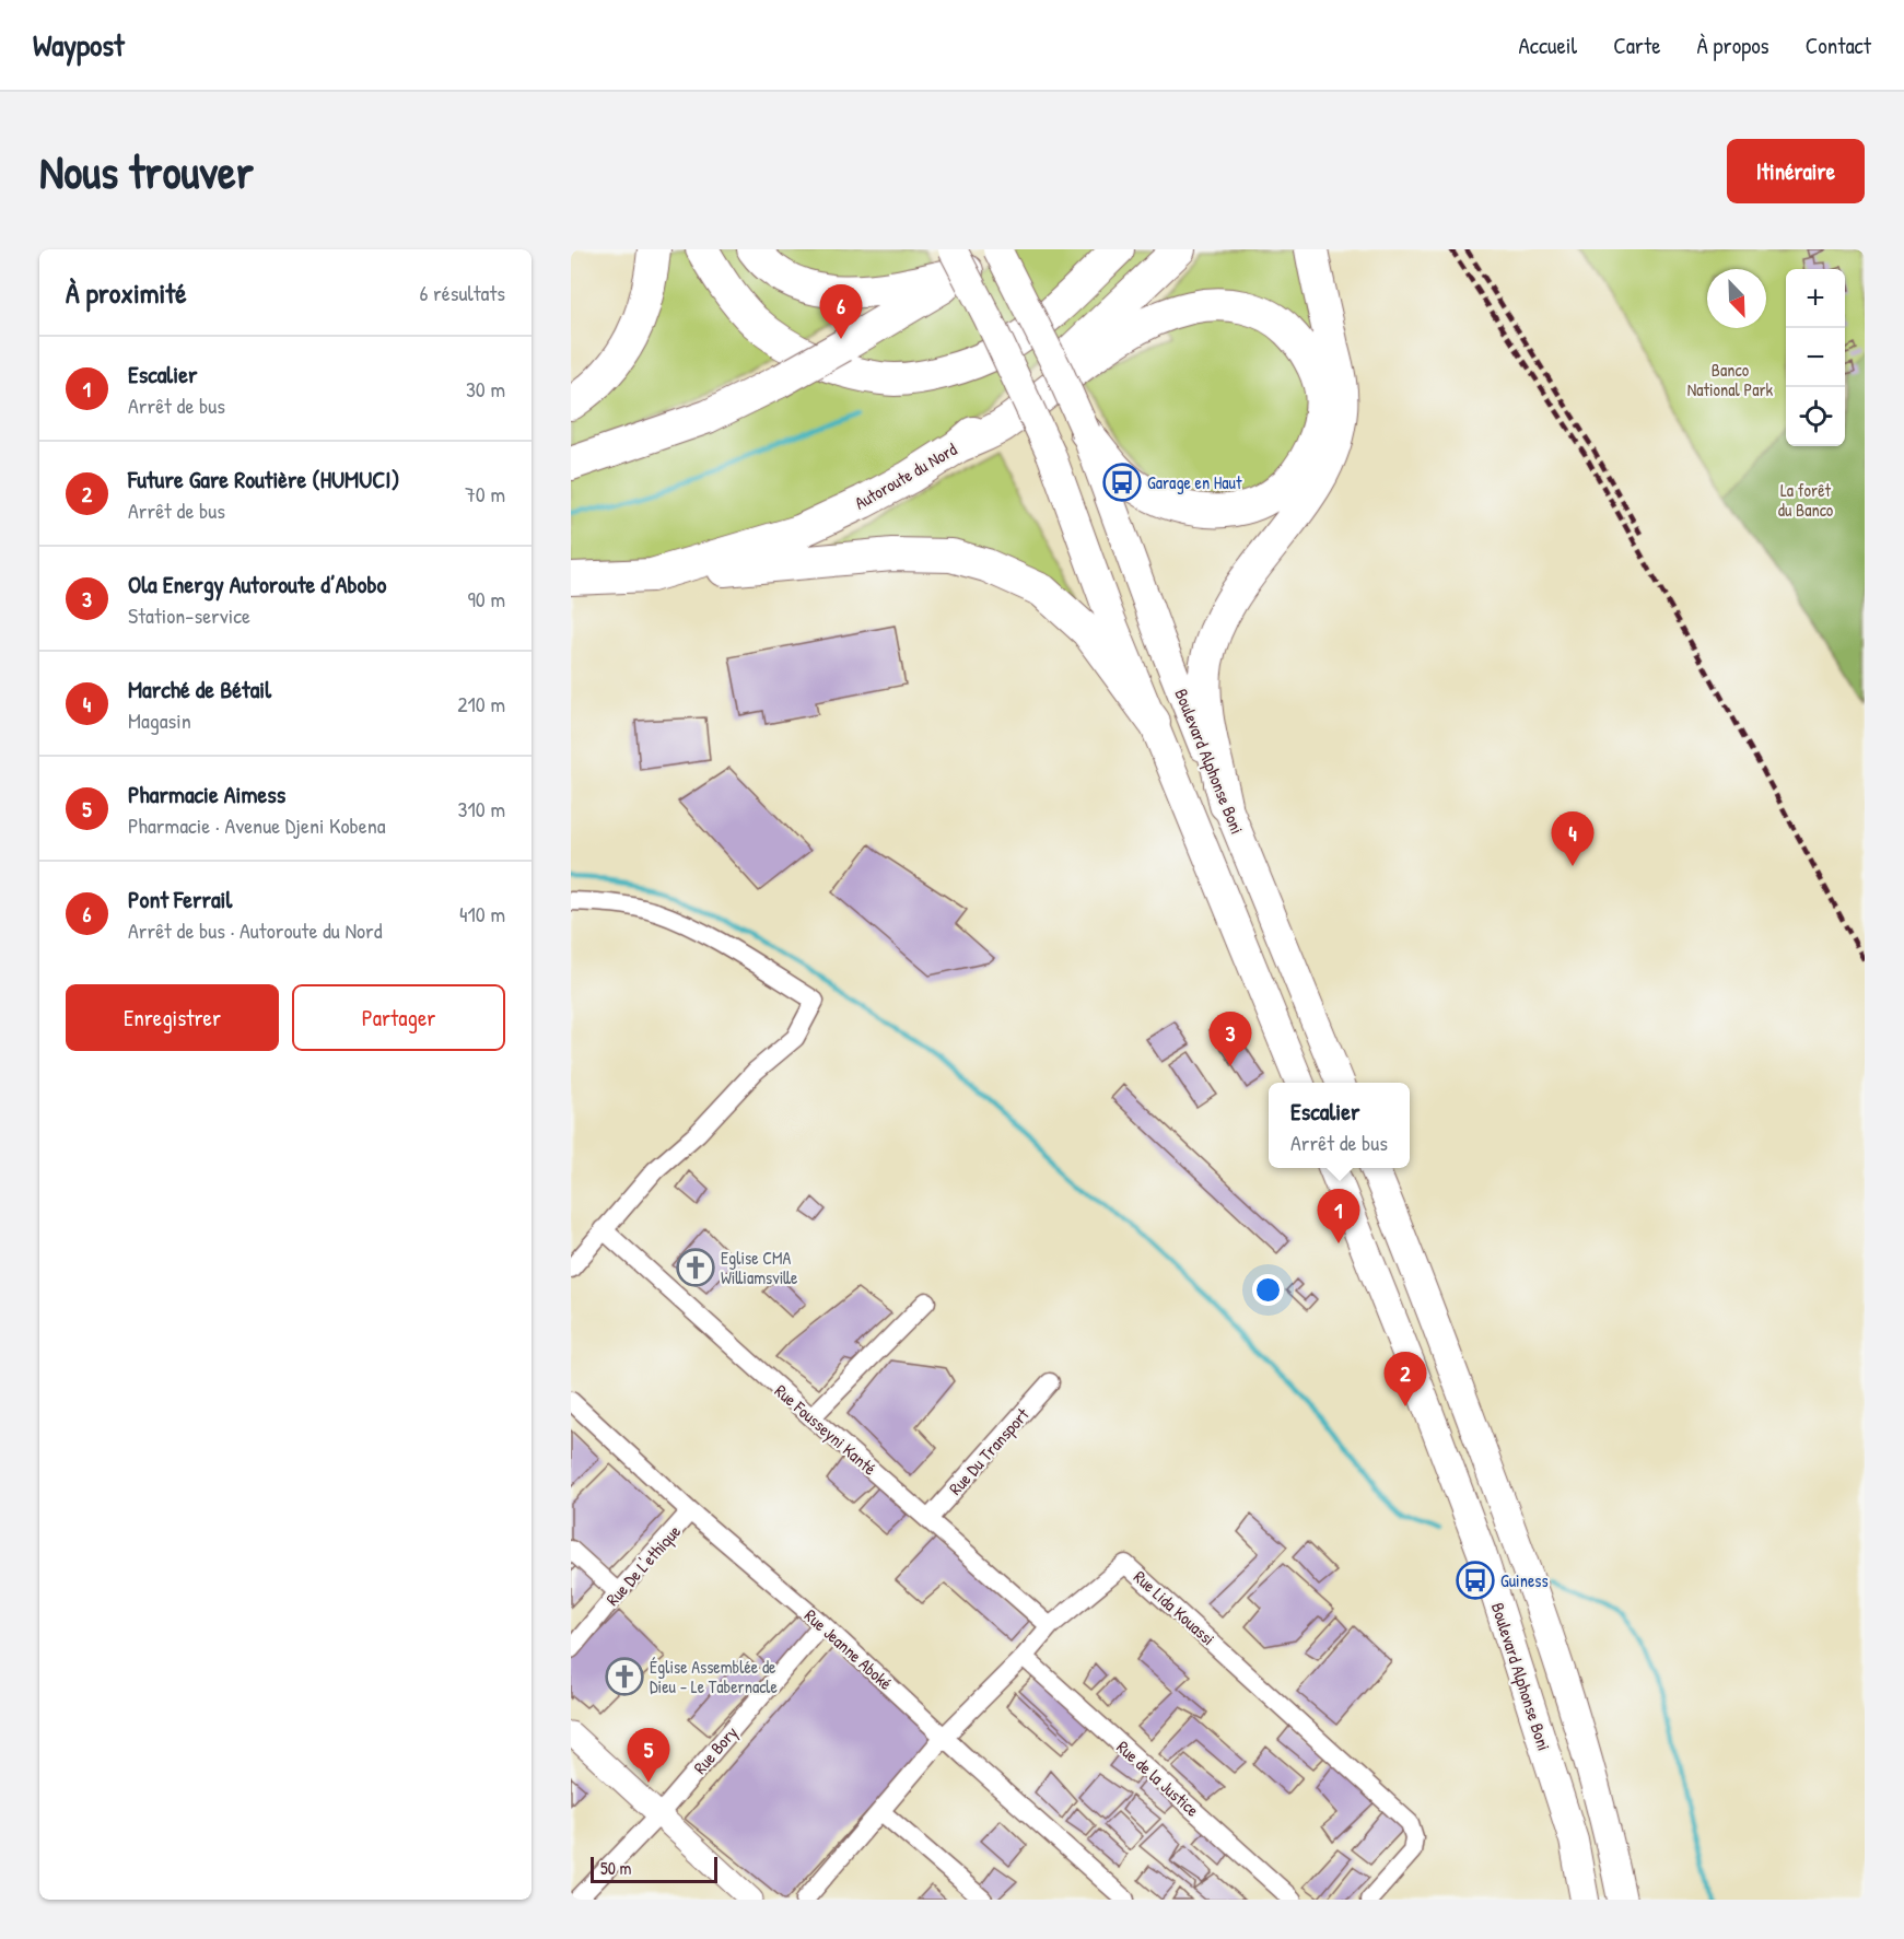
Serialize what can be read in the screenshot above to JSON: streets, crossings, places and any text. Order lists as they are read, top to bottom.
{
  "streets": {
    "highway": ["Autoroute du Nord"],
    "main road": ["Boulevard Alphonse Boni"],
    "street": [
      "Rue Fousseyni Kanté",
      "Rue Du Transport",
      "Rue De L'ethique",
      "Rue Lida Kouassi",
      "Rue Jeanne Aboké",
      "Rue Bory",
      "Rue de la Justice"
    ]
  },
  "crossings": [
    ["Rue Fousseyni Kanté", "Rue Du Transport"],
    ["Rue Fousseyni Kanté", "Rue Lida Kouassi"],
    ["Rue De L'ethique", "Rue Jeanne Aboké"],
    ["Rue Lida Kouassi", "Rue Jeanne Aboké"],
    ["Rue Lida Kouassi", "Rue de la Justice"],
    ["Rue Jeanne Aboké", "Rue Bory"]
  ],
  "parks": ["Banco National Park", "La forêt du Banco"],
  "places": {
    "bus stop": ["Garage en Haut", "Guiness"],
    "church": ["Eglise CMA Williamsville", "Église Assemblée de Dieu - Le Tabernacle"]
  },
  "scale_bar": "50 m",
  "north": "bottom right",
  "page": {
    "header": "Waypost",
    "nav": [
      "Accueil",
      "Carte",
      "À propos",
      "Contact"
    ],
    "buttons": [
      "Itinéraire",
      ["Enregistrer", "Partager"]
    ],
    "title": "Nous trouver",
    "heading": ["À proximité", "6 résultats"],
    "map_buttons": ["+", "−"],
    "pins": [
      "6",
      "4",
      "3",
      "1",
      "2",
      "5"
    ],
    "list": [
      {
        "mark": "1",
        "name": "Escalier",
        "note": "Arrêt de bus",
        "value": "30 m"
      },
      {
        "mark": "2",
        "name": "Future Gare Routière (HUMUCI)",
        "note": "Arrêt de bus",
        "value": "70 m"
      },
      {
        "mark": "3",
        "name": "Ola Energy Autoroute d’Abobo",
        "note": "Station-service",
        "value": "90 m"
      },
      {
        "mark": "4",
        "name": "Marché de Bétail",
        "note": "Magasin",
        "value": "210 m"
      },
      {
        "mark": "5",
        "name": "Pharmacie Aimess",
        "note": "Pharmacie · Avenue Djeni Kobena",
        "value": "310 m"
      },
      {
        "mark": "6",
        "name": "Pont Ferrail",
        "note": "Arrêt de bus · Autoroute du Nord",
        "value": "410 m"
      }
    ],
    "popup": ["Escalier", "Arrêt de bus"],
    "scale": "50 m"
  }
}
